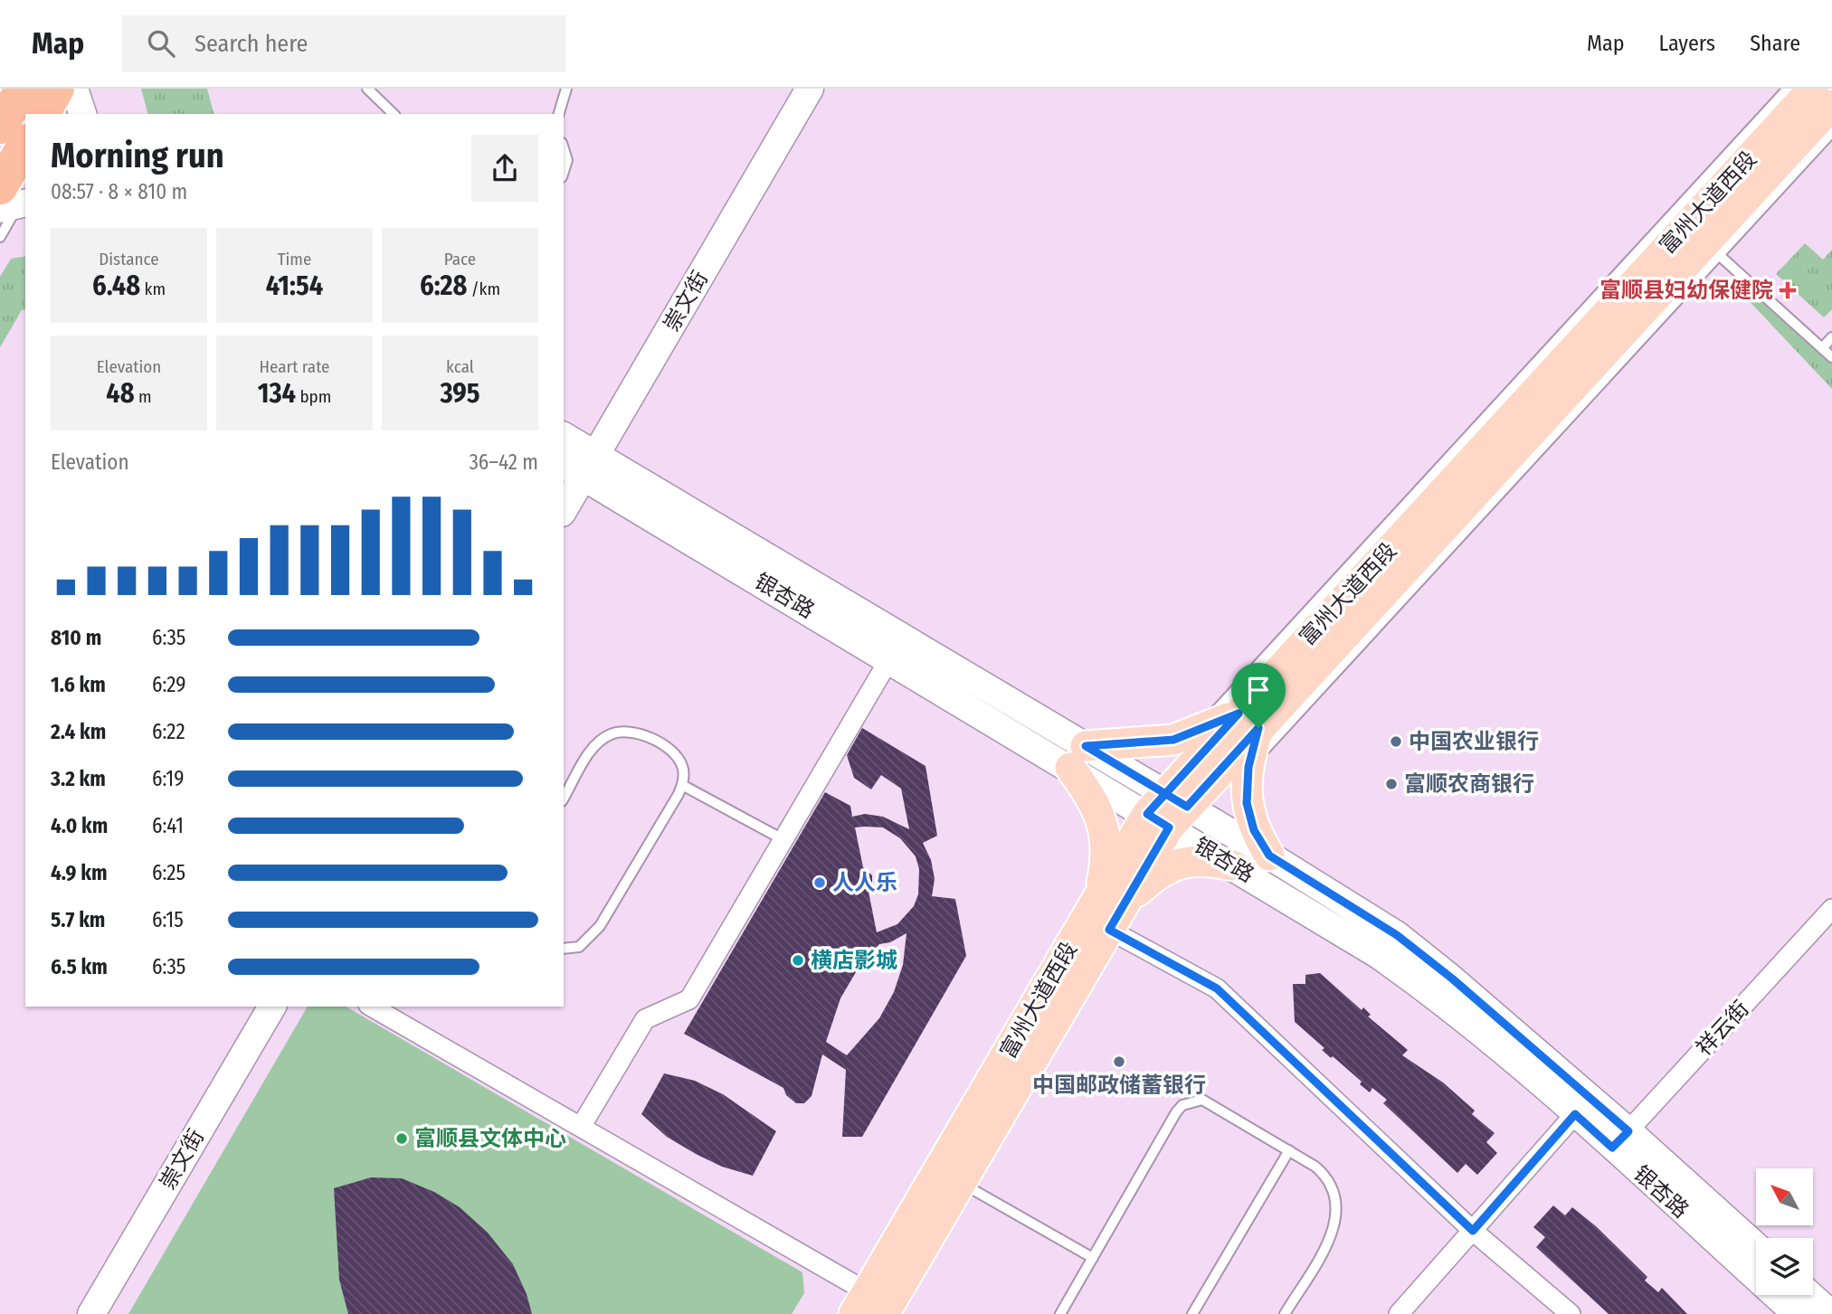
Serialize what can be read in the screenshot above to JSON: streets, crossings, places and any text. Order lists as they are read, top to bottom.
{
  "streets": {
    "main road": ["富州大道西段", "崇文街", "银杏路"],
    "street": ["祥云街"]
  },
  "crossings": [
    ["富州大道西段", "银杏路"],
    ["崇文街", "银杏路"],
    ["银杏路", "祥云街"]
  ],
  "places": {
    "health": ["富顺县妇幼保健院"],
    "other": [
      "中国农业银行",
      "富顺农商银行",
      "人人乐",
      "横店影城",
      "中国邮政储蓄银行",
      "富顺县文体中心"
    ]
  },
  "north": "top left",
  "page": {
    "header": "Map",
    "search": "Search here",
    "nav": ["Map", "Layers", "Share"],
    "heading": ["Morning run", "08:57 · 8 × 810 m"],
    "stats": [
      ["Distance", "6.48 km"],
      ["Time", "41:54"],
      ["Pace", "6:28 /km"],
      ["Elevation", "48 m"],
      ["Heart rate", "134 bpm"],
      ["kcal", "395"]
    ],
    "chart": ["Elevation", "36–42 m"],
    "list": [
      {
        "name": "810 m",
        "note": "6:35"
      },
      {
        "name": "1.6 km",
        "note": "6:29"
      },
      {
        "name": "2.4 km",
        "note": "6:22"
      },
      {
        "name": "3.2 km",
        "note": "6:19"
      },
      {
        "name": "4.0 km",
        "note": "6:41"
      },
      {
        "name": "4.9 km",
        "note": "6:25"
      },
      {
        "name": "5.7 km",
        "note": "6:15"
      },
      {
        "name": "6.5 km",
        "note": "6:35"
      }
    ]
  }
}
